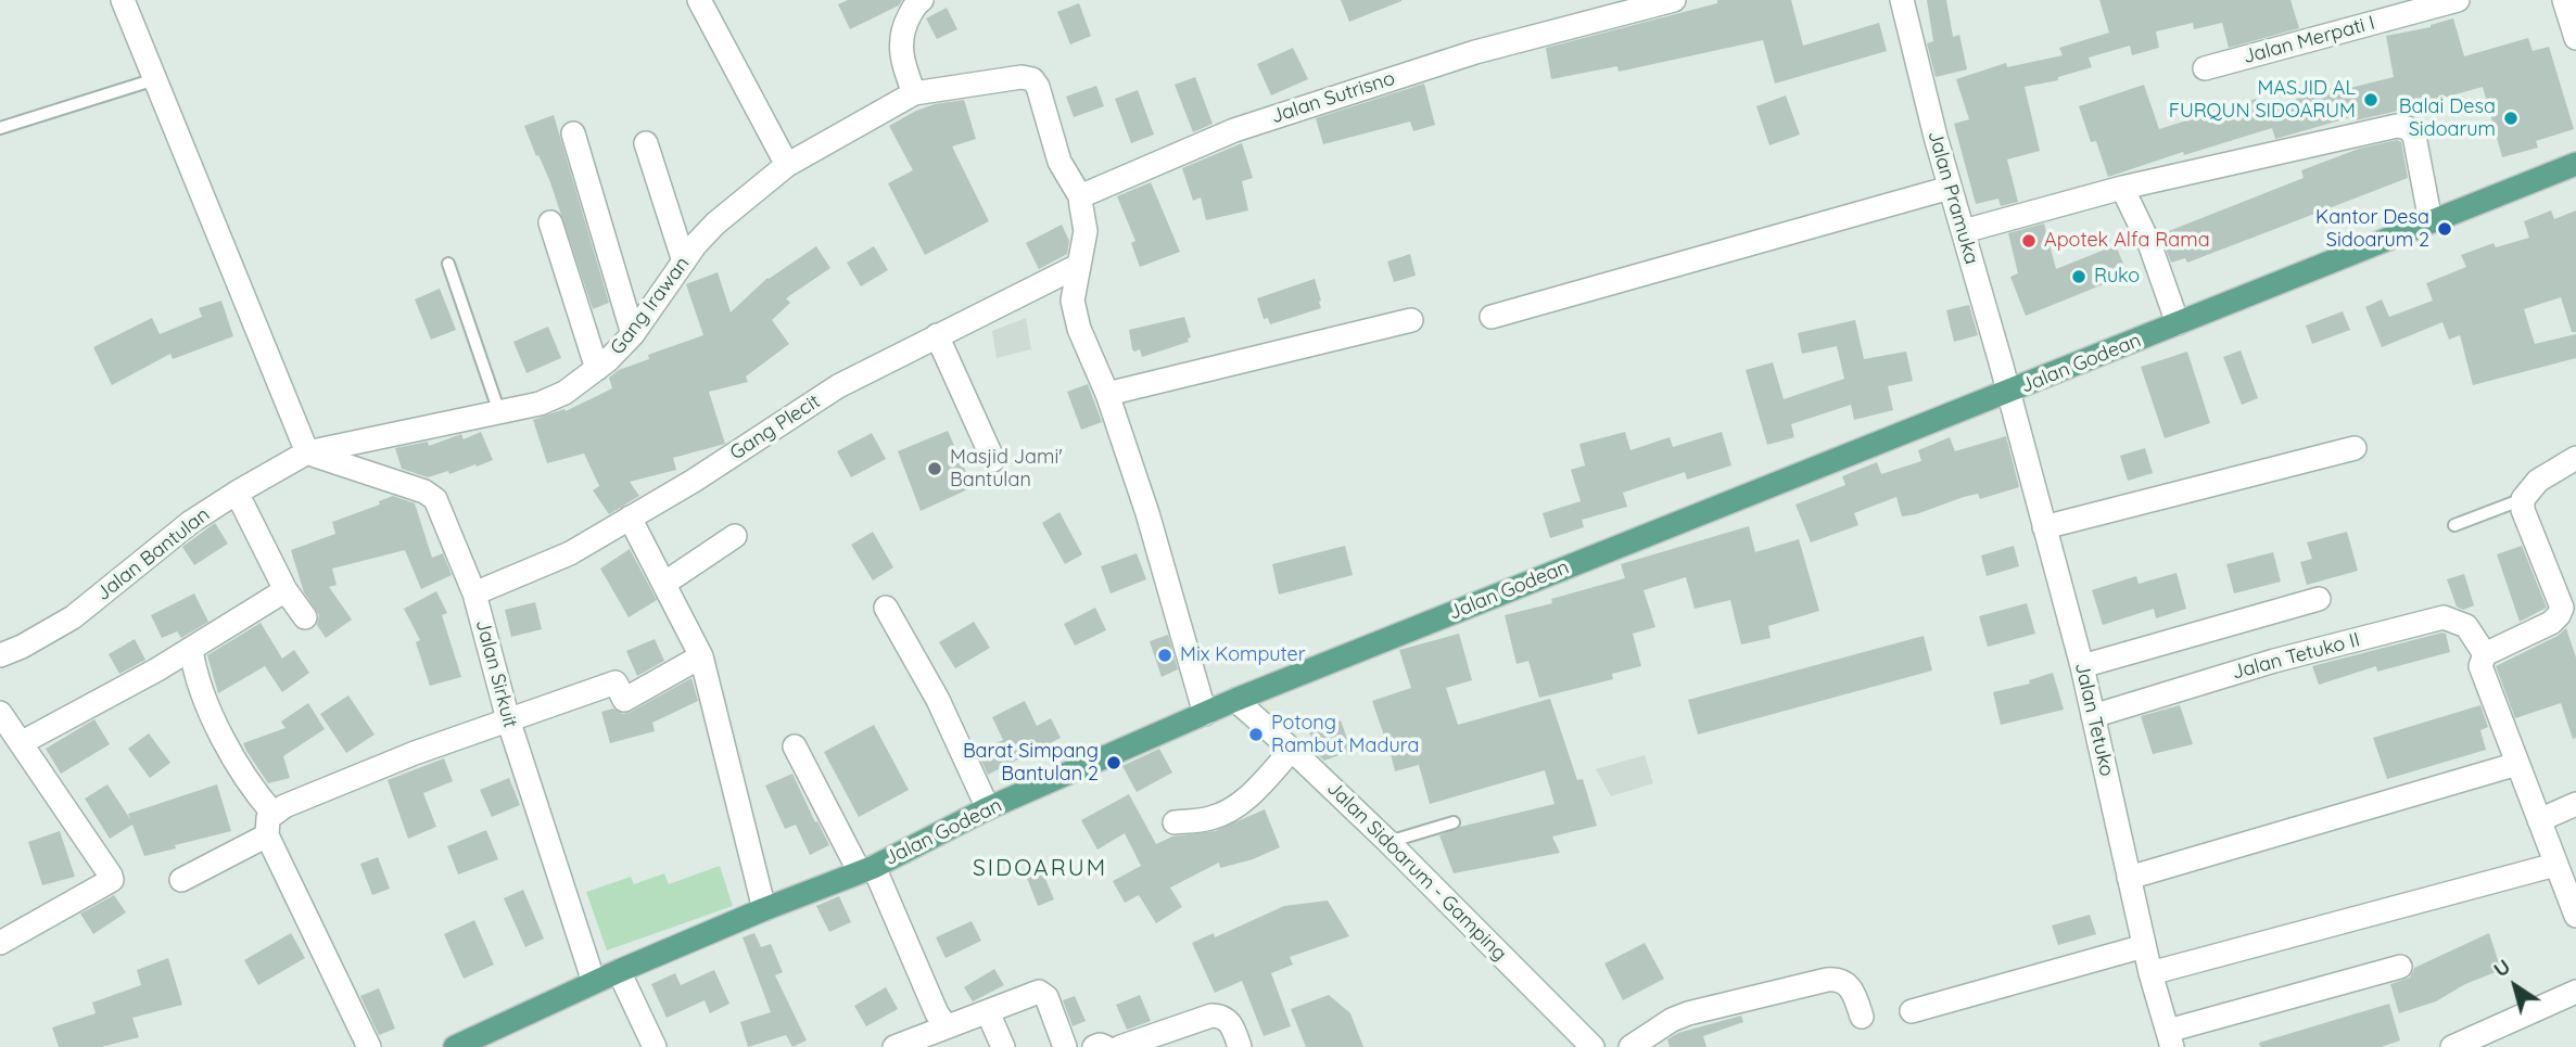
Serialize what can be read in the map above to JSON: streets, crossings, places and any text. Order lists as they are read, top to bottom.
{
  "streets": {
    "main road": ["Jalan Godean"],
    "street": [
      "Jalan Merpati I",
      "Jalan Sutrisno",
      "Jalan Pramuka",
      "Gang Irawan",
      "Gang Plecit",
      "Jalan Bantulan",
      "Jalan Tetuko II",
      "Jalan Sirkuit",
      "Jalan Tetuko",
      "Jalan Sidoarum - Gamping"
    ]
  },
  "crossings": [
    ["Jalan Pramuka", "Jalan Godean"],
    ["Jalan Pramuka", "Jalan Tetuko"],
    ["Gang Irawan", "Jalan Bantulan"],
    ["Gang Irawan", "Jalan Sirkuit"],
    ["Jalan Godean", "Jalan Sirkuit"],
    ["Jalan Godean", "Jalan Tetuko"],
    ["Jalan Godean", "Jalan Sidoarum - Gamping"],
    ["Gang Plecit", "Jalan Sirkuit"],
    ["Jalan Bantulan", "Jalan Sirkuit"],
    ["Jalan Tetuko II", "Jalan Tetuko"]
  ],
  "districts": ["SIDOARUM"],
  "places": [
    "MASJID AL FURQUN SIDOARUM",
    "Balai Desa Sidoarum",
    "Kantor Desa Sidoarum 2",
    "Apotek Alfa Rama",
    "Ruko",
    "Masjid Jami' Bantulan",
    "Mix Komputer",
    "Potong Rambut Madura",
    "Barat Simpang Bantulan 2"
  ],
  "north": "top left"
}
